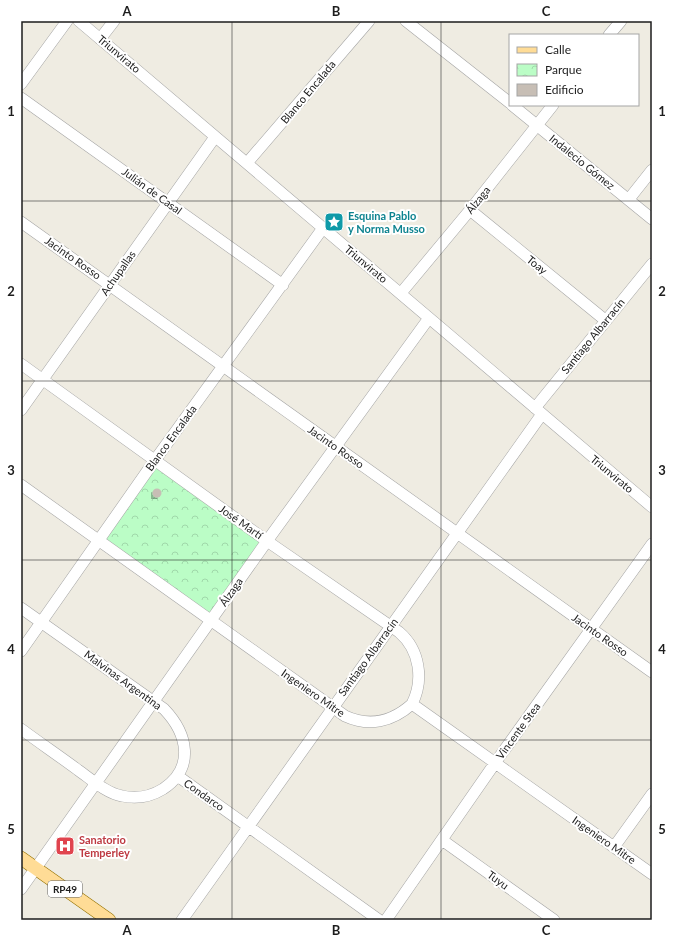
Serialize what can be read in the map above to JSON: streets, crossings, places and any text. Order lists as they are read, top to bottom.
{
  "streets": {
    "main road": ["RP49"],
    "street": [
      "Triunvirato",
      "Blanco Encalada",
      "Indalecio Gómez",
      "Julián de Casal",
      "Álzaga",
      "Jacinto Rosso",
      "Toay",
      "Achupallas",
      "Santiago Albarracín",
      "José Martí",
      "Malvinas Argentina",
      "Ingeniero Mitre",
      "Vincente Stea",
      "Condarco",
      "Tuyu"
    ]
  },
  "crossings": [
    ["Triunvirato", "Blanco Encalada"],
    ["Triunvirato", "Álzaga"],
    ["Triunvirato", "Achupallas"],
    ["Triunvirato", "Santiago Albarracín"],
    ["Blanco Encalada", "Julián de Casal"],
    ["Blanco Encalada", "Jacinto Rosso"],
    ["Blanco Encalada", "José Martí"],
    ["Blanco Encalada", "Malvinas Argentina"],
    ["Blanco Encalada", "Ingeniero Mitre"],
    ["Indalecio Gómez", "Álzaga"],
    ["Julián de Casal", "Achupallas"],
    ["Álzaga", "Jacinto Rosso"],
    ["Álzaga", "Toay"],
    ["Álzaga", "José Martí"],
    ["Álzaga", "Malvinas Argentina"],
    ["Álzaga", "Ingeniero Mitre"],
    ["Álzaga", "Condarco"],
    ["Álzaga", "RP49"],
    ["Jacinto Rosso", "Achupallas"],
    ["Jacinto Rosso", "Santiago Albarracín"],
    ["Jacinto Rosso", "Vincente Stea"],
    ["Toay", "Santiago Albarracín"],
    ["Achupallas", "José Martí"],
    ["Santiago Albarracín", "José Martí"],
    ["Santiago Albarracín", "Ingeniero Mitre"],
    ["Santiago Albarracín", "Condarco"],
    ["José Martí", "Ingeniero Mitre"],
    ["Malvinas Argentina", "Condarco"],
    ["Ingeniero Mitre", "Vincente Stea"],
    ["Vincente Stea", "Tuyu"]
  ],
  "places": {
    "place": ["Esquina Pablo y Norma Musso"],
    "hospital": ["Sanatorio Temperley"]
  },
  "legend": ["Calle", "Parque", "Edificio"],
  "grid": {
    "columns": ["A", "B", "C"],
    "rows": [
      "1",
      "2",
      "3",
      "4",
      "5"
    ]
  }
}
